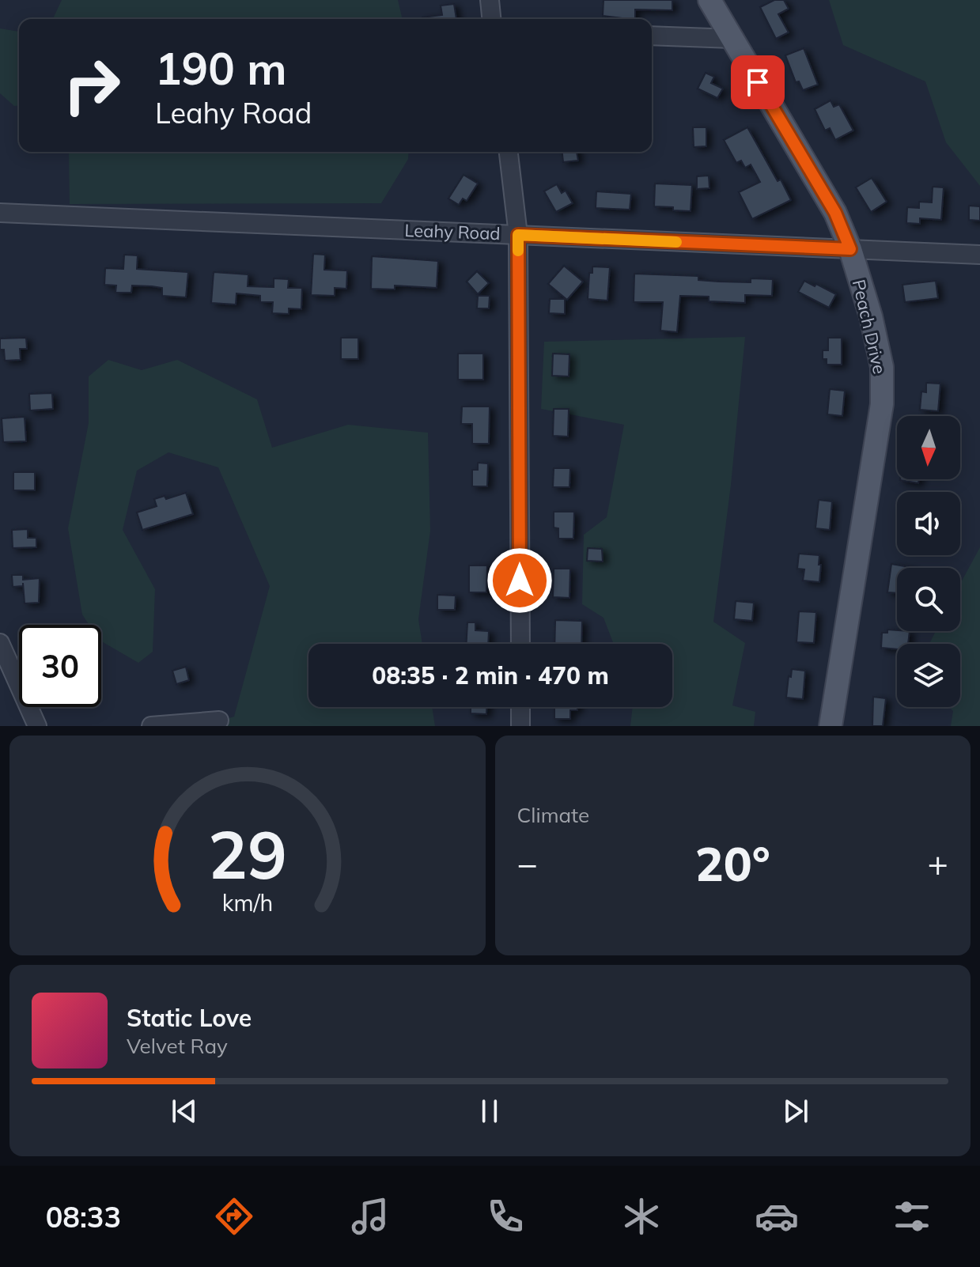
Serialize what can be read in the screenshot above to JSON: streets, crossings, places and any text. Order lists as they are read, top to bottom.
{
  "streets": {
    "main road": ["Peach Drive"],
    "street": ["Leahy Road"]
  },
  "crossings": [
    ["Leahy Road", "Peach Drive"]
  ],
  "north": "bottom",
  "page": {
    "turn": ["190 m", "Leahy Road"],
    "limit": "30",
    "trip": "08:35 · 2 min · 470 m",
    "tile": "Climate",
    "heat": ["−", "20°", "+"],
    "song": ["Static Love", "Velvet Ray"],
    "tabs": "08:33",
    "gauge": ["29", "km/h"]
  }
}
